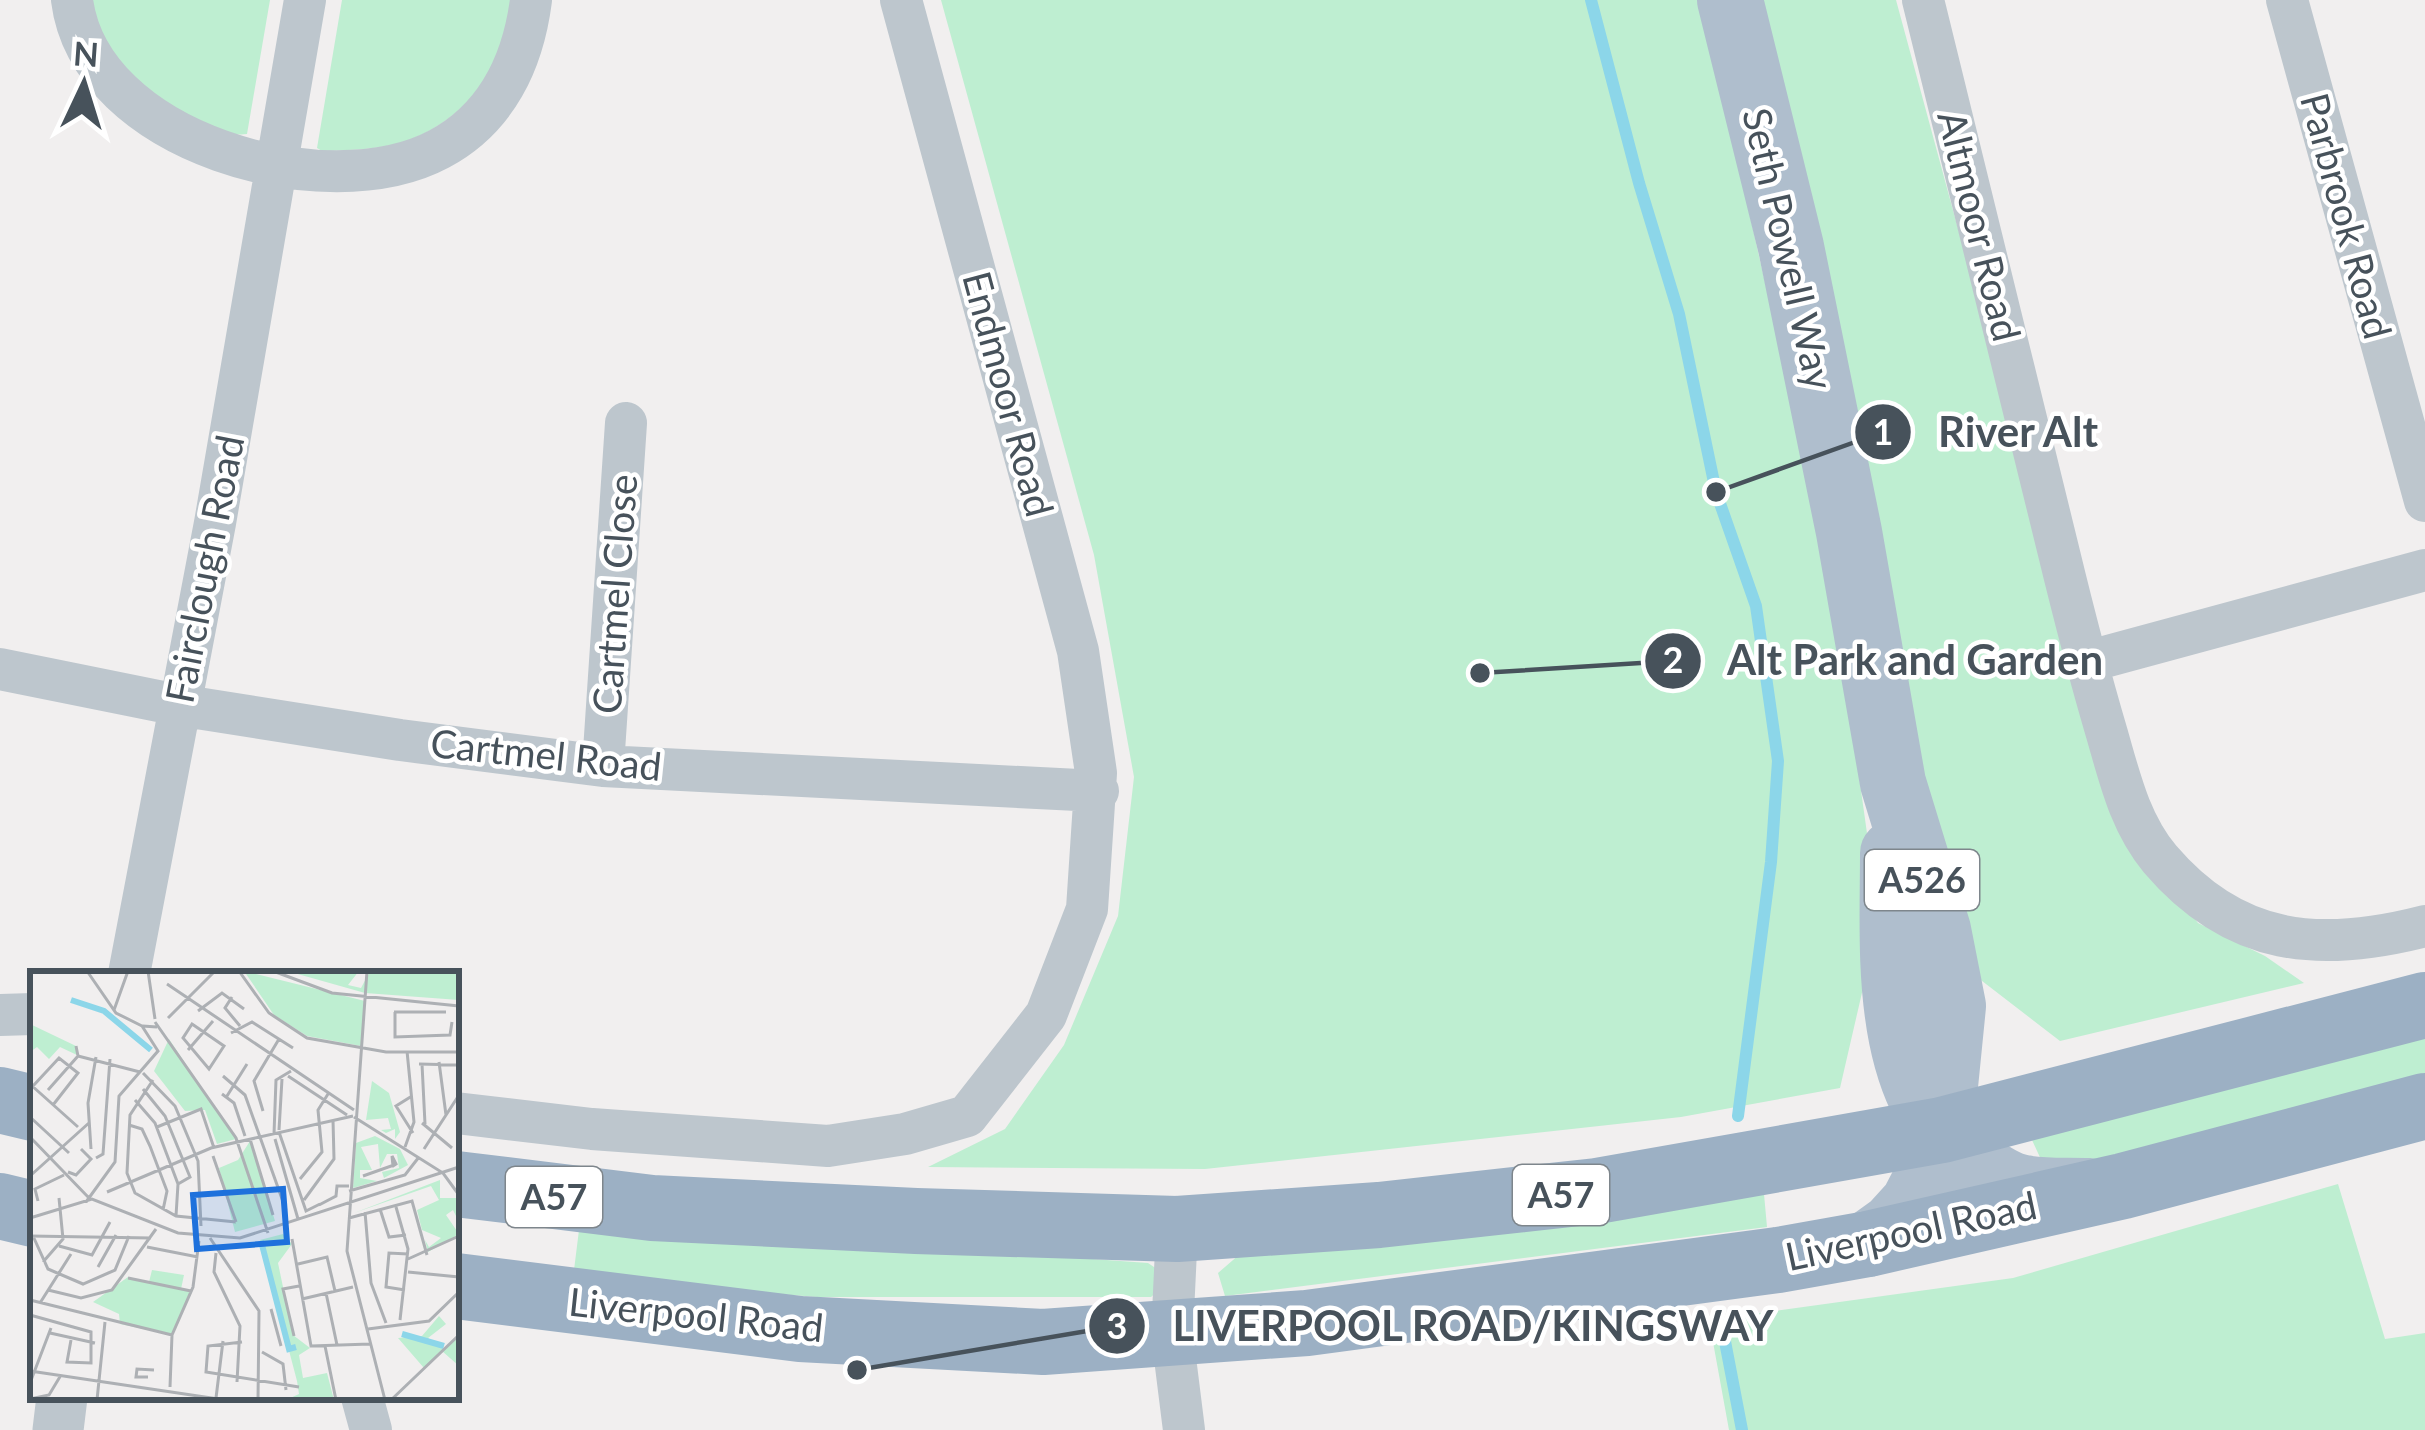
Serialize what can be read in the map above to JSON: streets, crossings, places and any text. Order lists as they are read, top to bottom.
{
  "streets": {
    "highway": ["A57", "Liverpool Road"],
    "main road": ["Seth Powell Way", "A526"],
    "street": [
      "Parbrook Road",
      "Altmoor Road",
      "Endmoor Road",
      "Fairclough Road",
      "Cartmel Close",
      "Cartmel Road"
    ]
  },
  "crossings": [
    ["Seth Powell Way", "A57"],
    ["Seth Powell Way", "Liverpool Road"],
    ["Endmoor Road", "Cartmel Road"],
    ["Fairclough Road", "Cartmel Road"],
    ["Cartmel Close", "Cartmel Road"]
  ],
  "places": ["River Alt", "Alt Park and Garden", "LIVERPOOL ROAD/KINGSWAY"],
  "north": "top"
}
